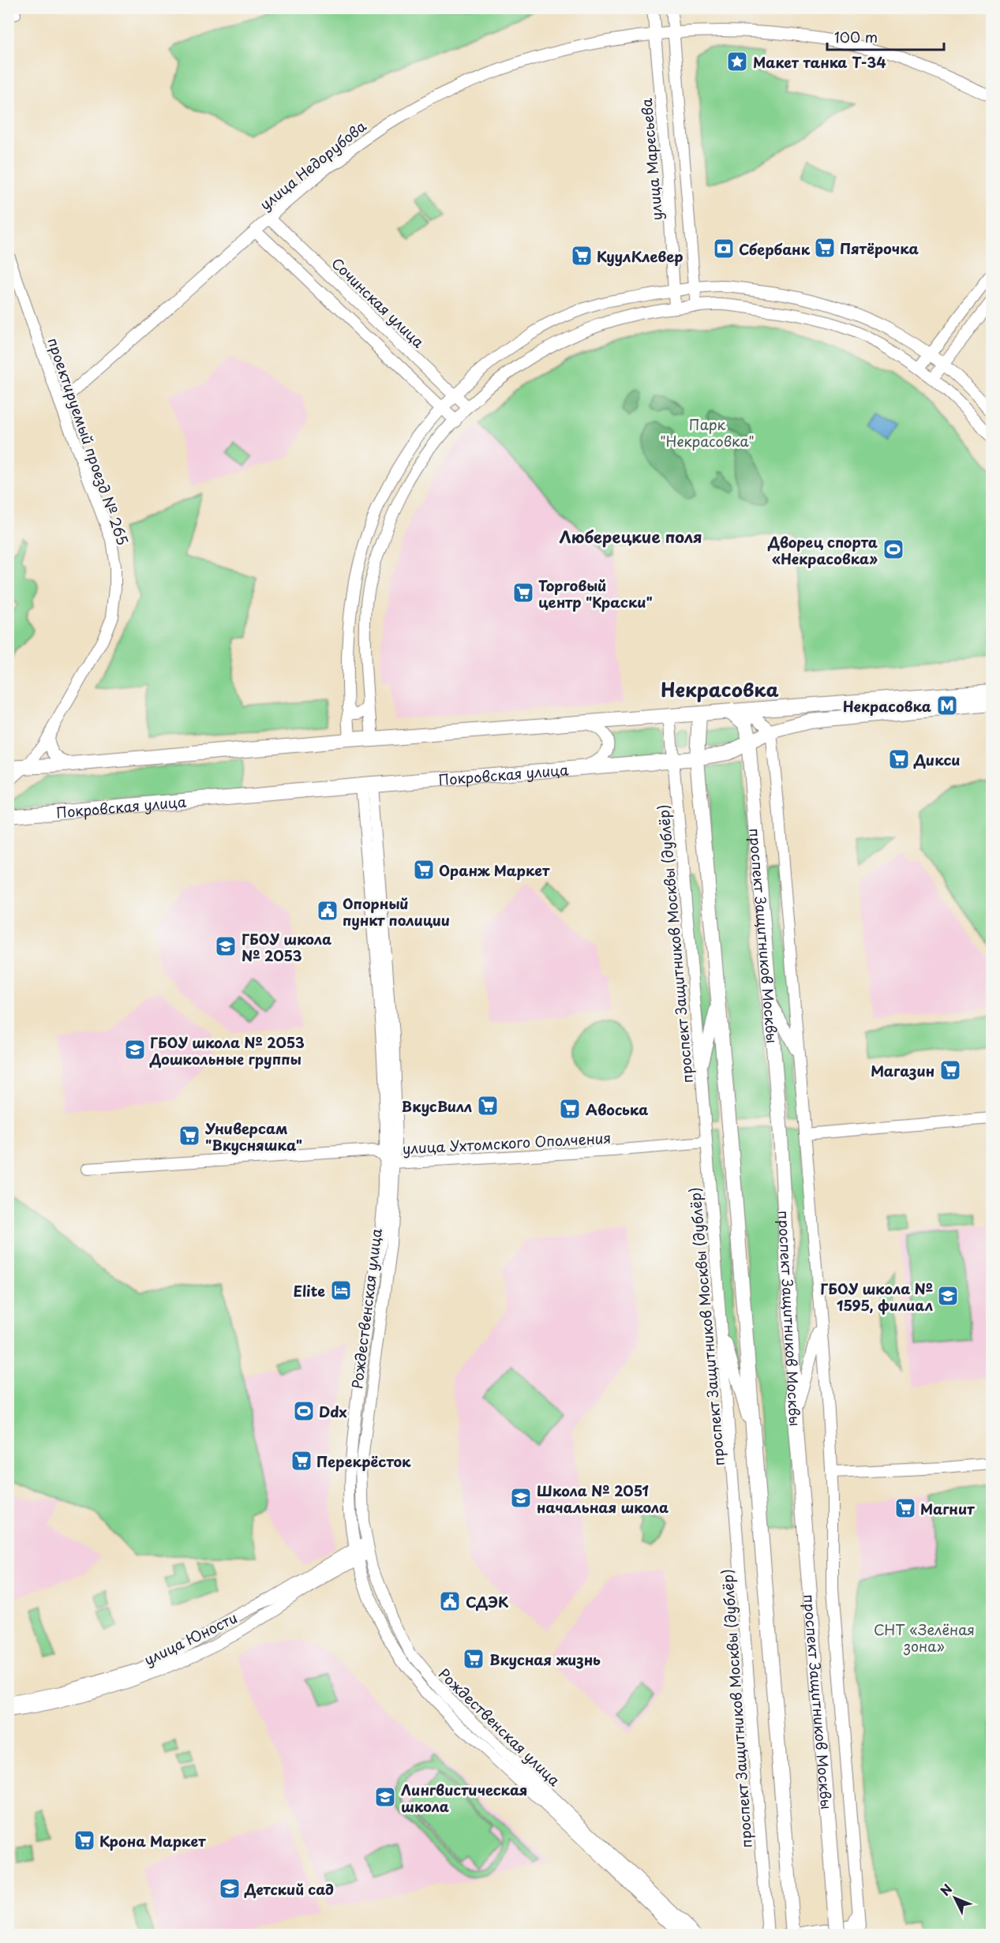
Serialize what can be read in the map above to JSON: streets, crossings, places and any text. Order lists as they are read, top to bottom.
{
  "streets": {
    "main road": ["Покровская улица", "проспект Защитников Москвы"],
    "street": [
      "улица Маресьева",
      "улица Недорубова",
      "Сочинская улица",
      "проектируемый проезд № 265",
      "проспект Защитников Москвы (дублёр)",
      "улица Ухтомского Ополчения",
      "Рождественская улица",
      "улица Юности"
    ]
  },
  "crossings": [
    ["улица Маресьева", "улица Недорубова"],
    ["улица Недорубова", "Сочинская улица"],
    ["улица Недорубова", "проектируемый проезд № 265"],
    ["Покровская улица", "проспект Защитников Москвы"],
    ["Покровская улица", "проспект Защитников Москвы (дублёр)"],
    ["Покровская улица", "Рождественская улица"],
    ["проспект Защитников Москвы (дублёр)", "улица Ухтомского Ополчения"],
    ["улица Ухтомского Ополчения", "Рождественская улица"],
    ["Рождественская улица", "улица Юности"]
  ],
  "districts": ["Люберецкие поля", "Некрасовка"],
  "parks": ["Парк \"Некрасовка\"", "СНТ «Зелёная зона»"],
  "places": {
    "place": ["Макет танка Т-34"],
    "supermarket": [
      "Пятёрочка",
      "КуулКлевер",
      "Торговый центр \"Краски\"",
      "Дикси",
      "Оранж Маркет",
      "Магазин",
      "ВкусВилл",
      "Авоська",
      "Универсам \"Вкусняшка\"",
      "Перекрёсток",
      "Магнит",
      "Вкусная жизнь",
      "Крона Маркет"
    ],
    "bank": ["Сбербанк"],
    "sports": ["Дворец спорта «Некрасовка»", "Ddx"],
    "metro station": ["Некрасовка"],
    "public building": ["Опорный пункт полиции", "СДЭК"],
    "school or university": [
      "ГБОУ школа № 2053",
      "ГБОУ школа № 2053 Дошкольные группы",
      "ГБОУ школа № 1595, филиал",
      "Школа № 2051 начальная школа",
      "Лингвистическая школа",
      "Детский сад"
    ],
    "hotel": ["Elite"]
  },
  "scale_bar": "100 m",
  "north": "top left"
}
